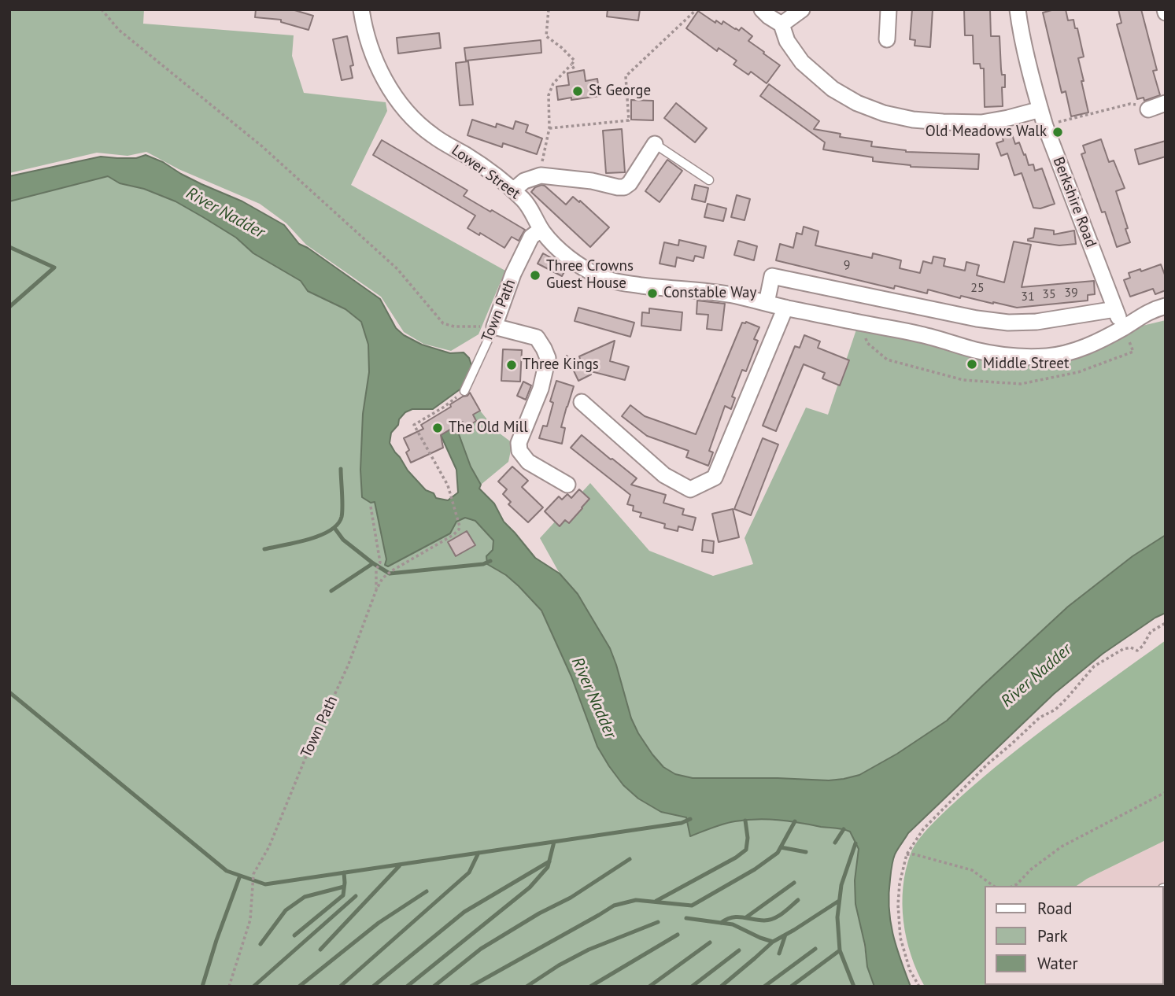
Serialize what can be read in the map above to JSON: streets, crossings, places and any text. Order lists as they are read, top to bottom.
{
  "streets": {
    "street": ["Lower Street", "Berkshire Road", "Town Path"]
  },
  "crossings": [
    ["Lower Street", "Town Path"]
  ],
  "water": ["River Nadder"],
  "places": [
    "St George",
    "Old Meadows Walk",
    "Three Crowns Guest House",
    "Constable Way",
    "Middle Street",
    "Three Kings",
    "The Old Mill"
  ],
  "house_numbers": [
    "9",
    "25",
    "39",
    "35",
    "31"
  ],
  "legend": ["Road", "Park", "Water"]
}
